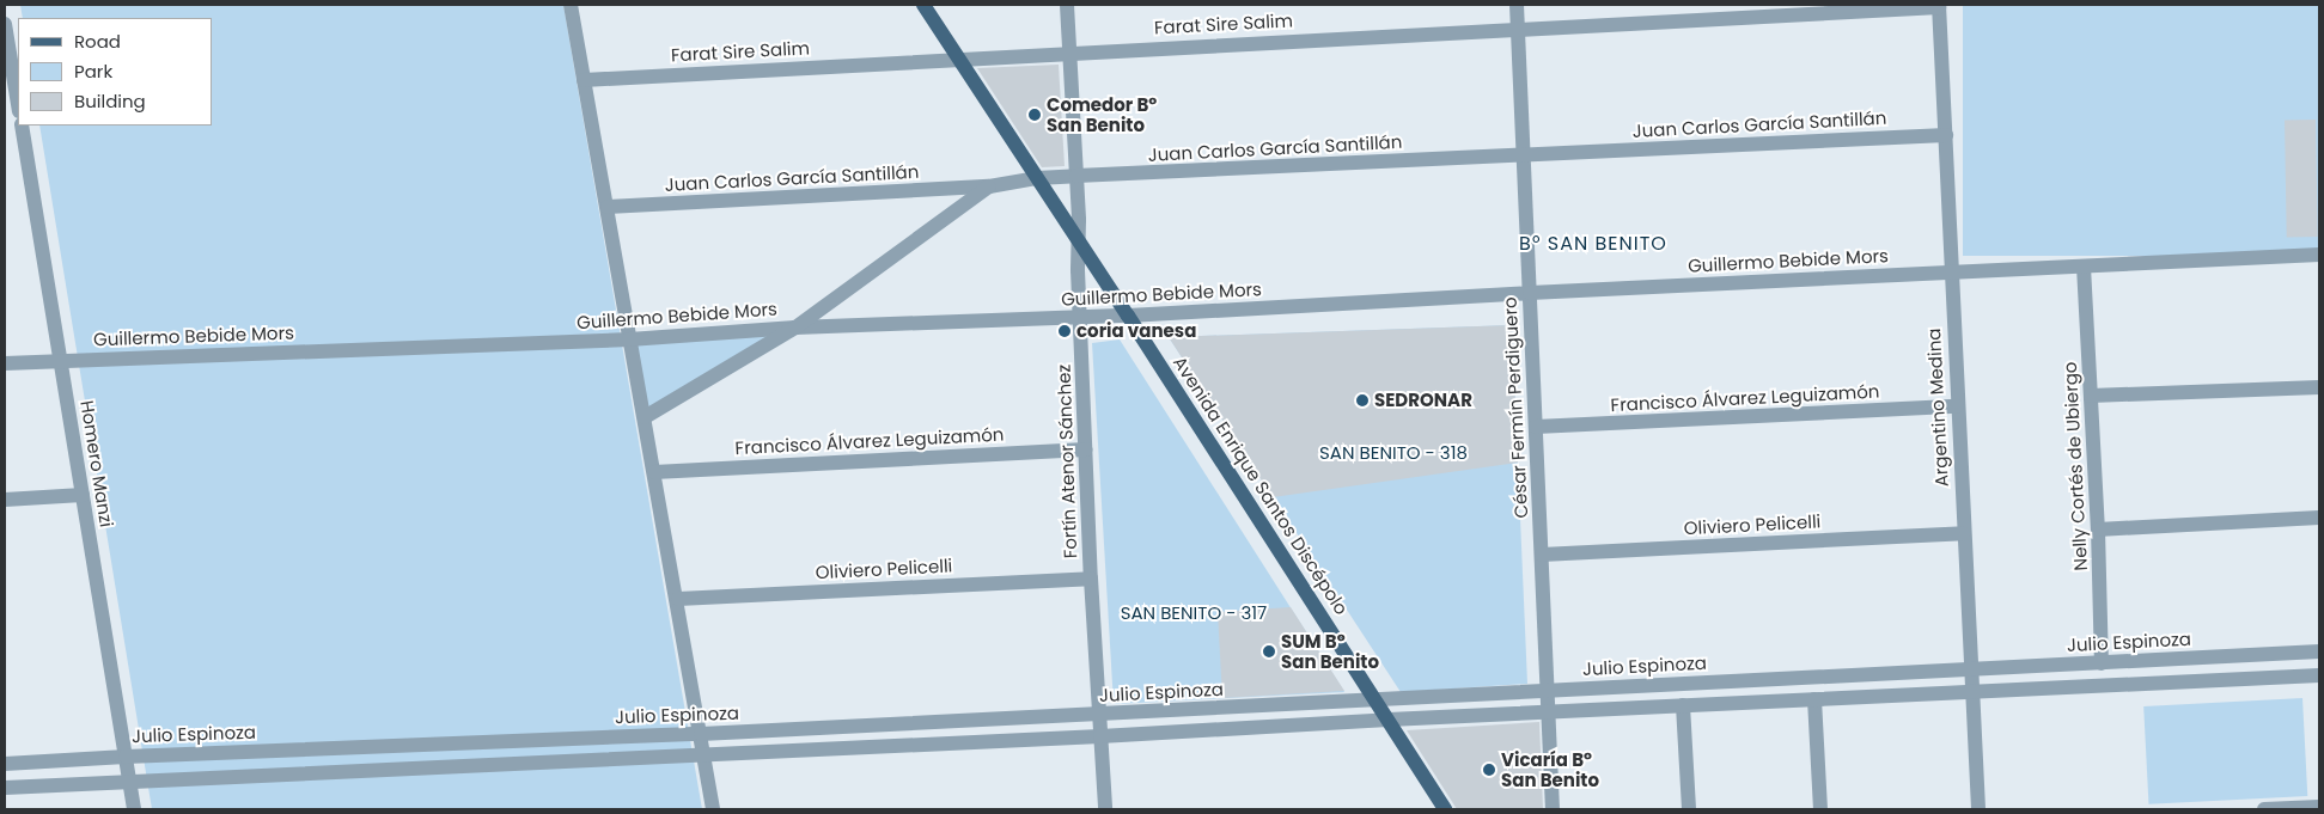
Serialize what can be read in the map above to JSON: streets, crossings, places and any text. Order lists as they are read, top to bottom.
{
  "streets": {
    "main road": ["Avenida Enrique Santos Discépolo"],
    "street": [
      "Farat Sire Salim",
      "Juan Carlos García Santillán",
      "Guillermo Bebide Mors",
      "Francisco Álvarez Leguizamón",
      "César Fermín Perdiguero",
      "Argentino Medina",
      "Fortín Atenor Sánchez",
      "Homero Manzi",
      "Nelly Cortés de Ubiergo",
      "Oliviero Pelicelli",
      "Julio Espinoza"
    ]
  },
  "crossings": [
    ["Farat Sire Salim", "César Fermín Perdiguero"],
    ["Farat Sire Salim", "Argentino Medina"],
    ["Farat Sire Salim", "Fortín Atenor Sánchez"],
    ["Farat Sire Salim", "Avenida Enrique Santos Discépolo"],
    ["Juan Carlos García Santillán", "César Fermín Perdiguero"],
    ["Juan Carlos García Santillán", "Argentino Medina"],
    ["Juan Carlos García Santillán", "Fortín Atenor Sánchez"],
    ["Juan Carlos García Santillán", "Avenida Enrique Santos Discépolo"],
    ["Guillermo Bebide Mors", "César Fermín Perdiguero"],
    ["Guillermo Bebide Mors", "Argentino Medina"],
    ["Guillermo Bebide Mors", "Fortín Atenor Sánchez"],
    ["Guillermo Bebide Mors", "Homero Manzi"],
    ["Guillermo Bebide Mors", "Nelly Cortés de Ubiergo"],
    ["Guillermo Bebide Mors", "Avenida Enrique Santos Discépolo"],
    ["Francisco Álvarez Leguizamón", "César Fermín Perdiguero"],
    ["Francisco Álvarez Leguizamón", "Argentino Medina"],
    ["Francisco Álvarez Leguizamón", "Fortín Atenor Sánchez"],
    ["César Fermín Perdiguero", "Oliviero Pelicelli"],
    ["César Fermín Perdiguero", "Julio Espinoza"],
    ["Argentino Medina", "Oliviero Pelicelli"],
    ["Argentino Medina", "Julio Espinoza"],
    ["Fortín Atenor Sánchez", "Avenida Enrique Santos Discépolo"],
    ["Fortín Atenor Sánchez", "Oliviero Pelicelli"],
    ["Fortín Atenor Sánchez", "Julio Espinoza"],
    ["Homero Manzi", "Julio Espinoza"],
    ["Nelly Cortés de Ubiergo", "Julio Espinoza"],
    ["Avenida Enrique Santos Discépolo", "Julio Espinoza"]
  ],
  "districts": ["B° SAN BENITO"],
  "parks": ["SAN BENITO - 318", "SAN BENITO - 317"],
  "places": [
    "Comedor B° San Benito",
    "coria vanesa",
    "SEDRONAR",
    "SUM B° San Benito",
    "Vicaría B° San Benito"
  ],
  "legend": ["Road", "Park", "Building"]
}
